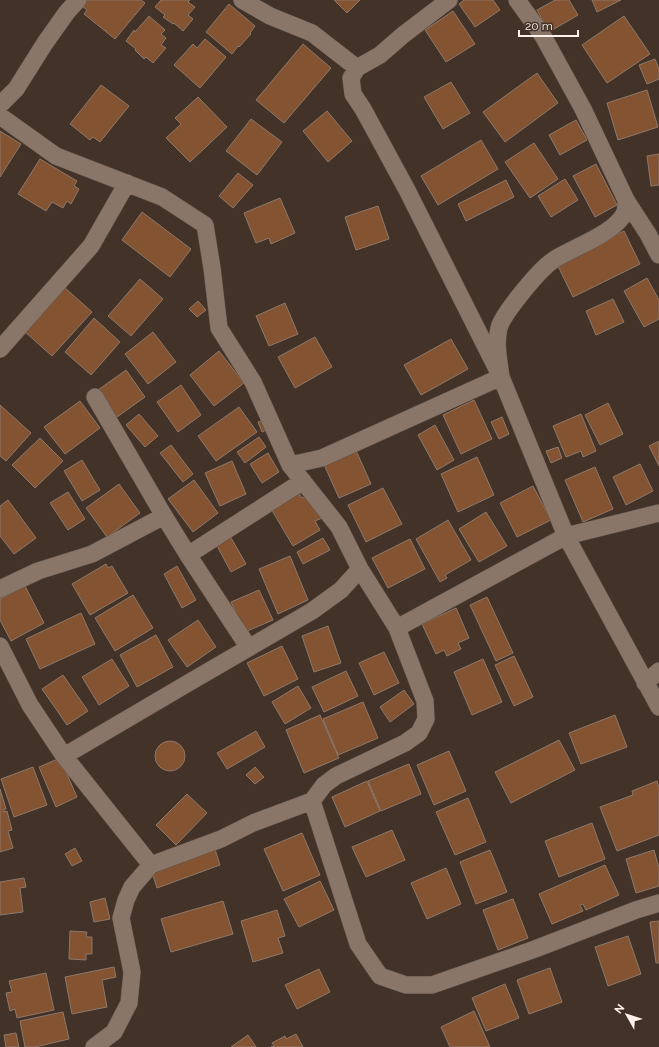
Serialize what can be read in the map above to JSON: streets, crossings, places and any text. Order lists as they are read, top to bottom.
{
  "scale_bar": "20 m",
  "north": "top left"
}
